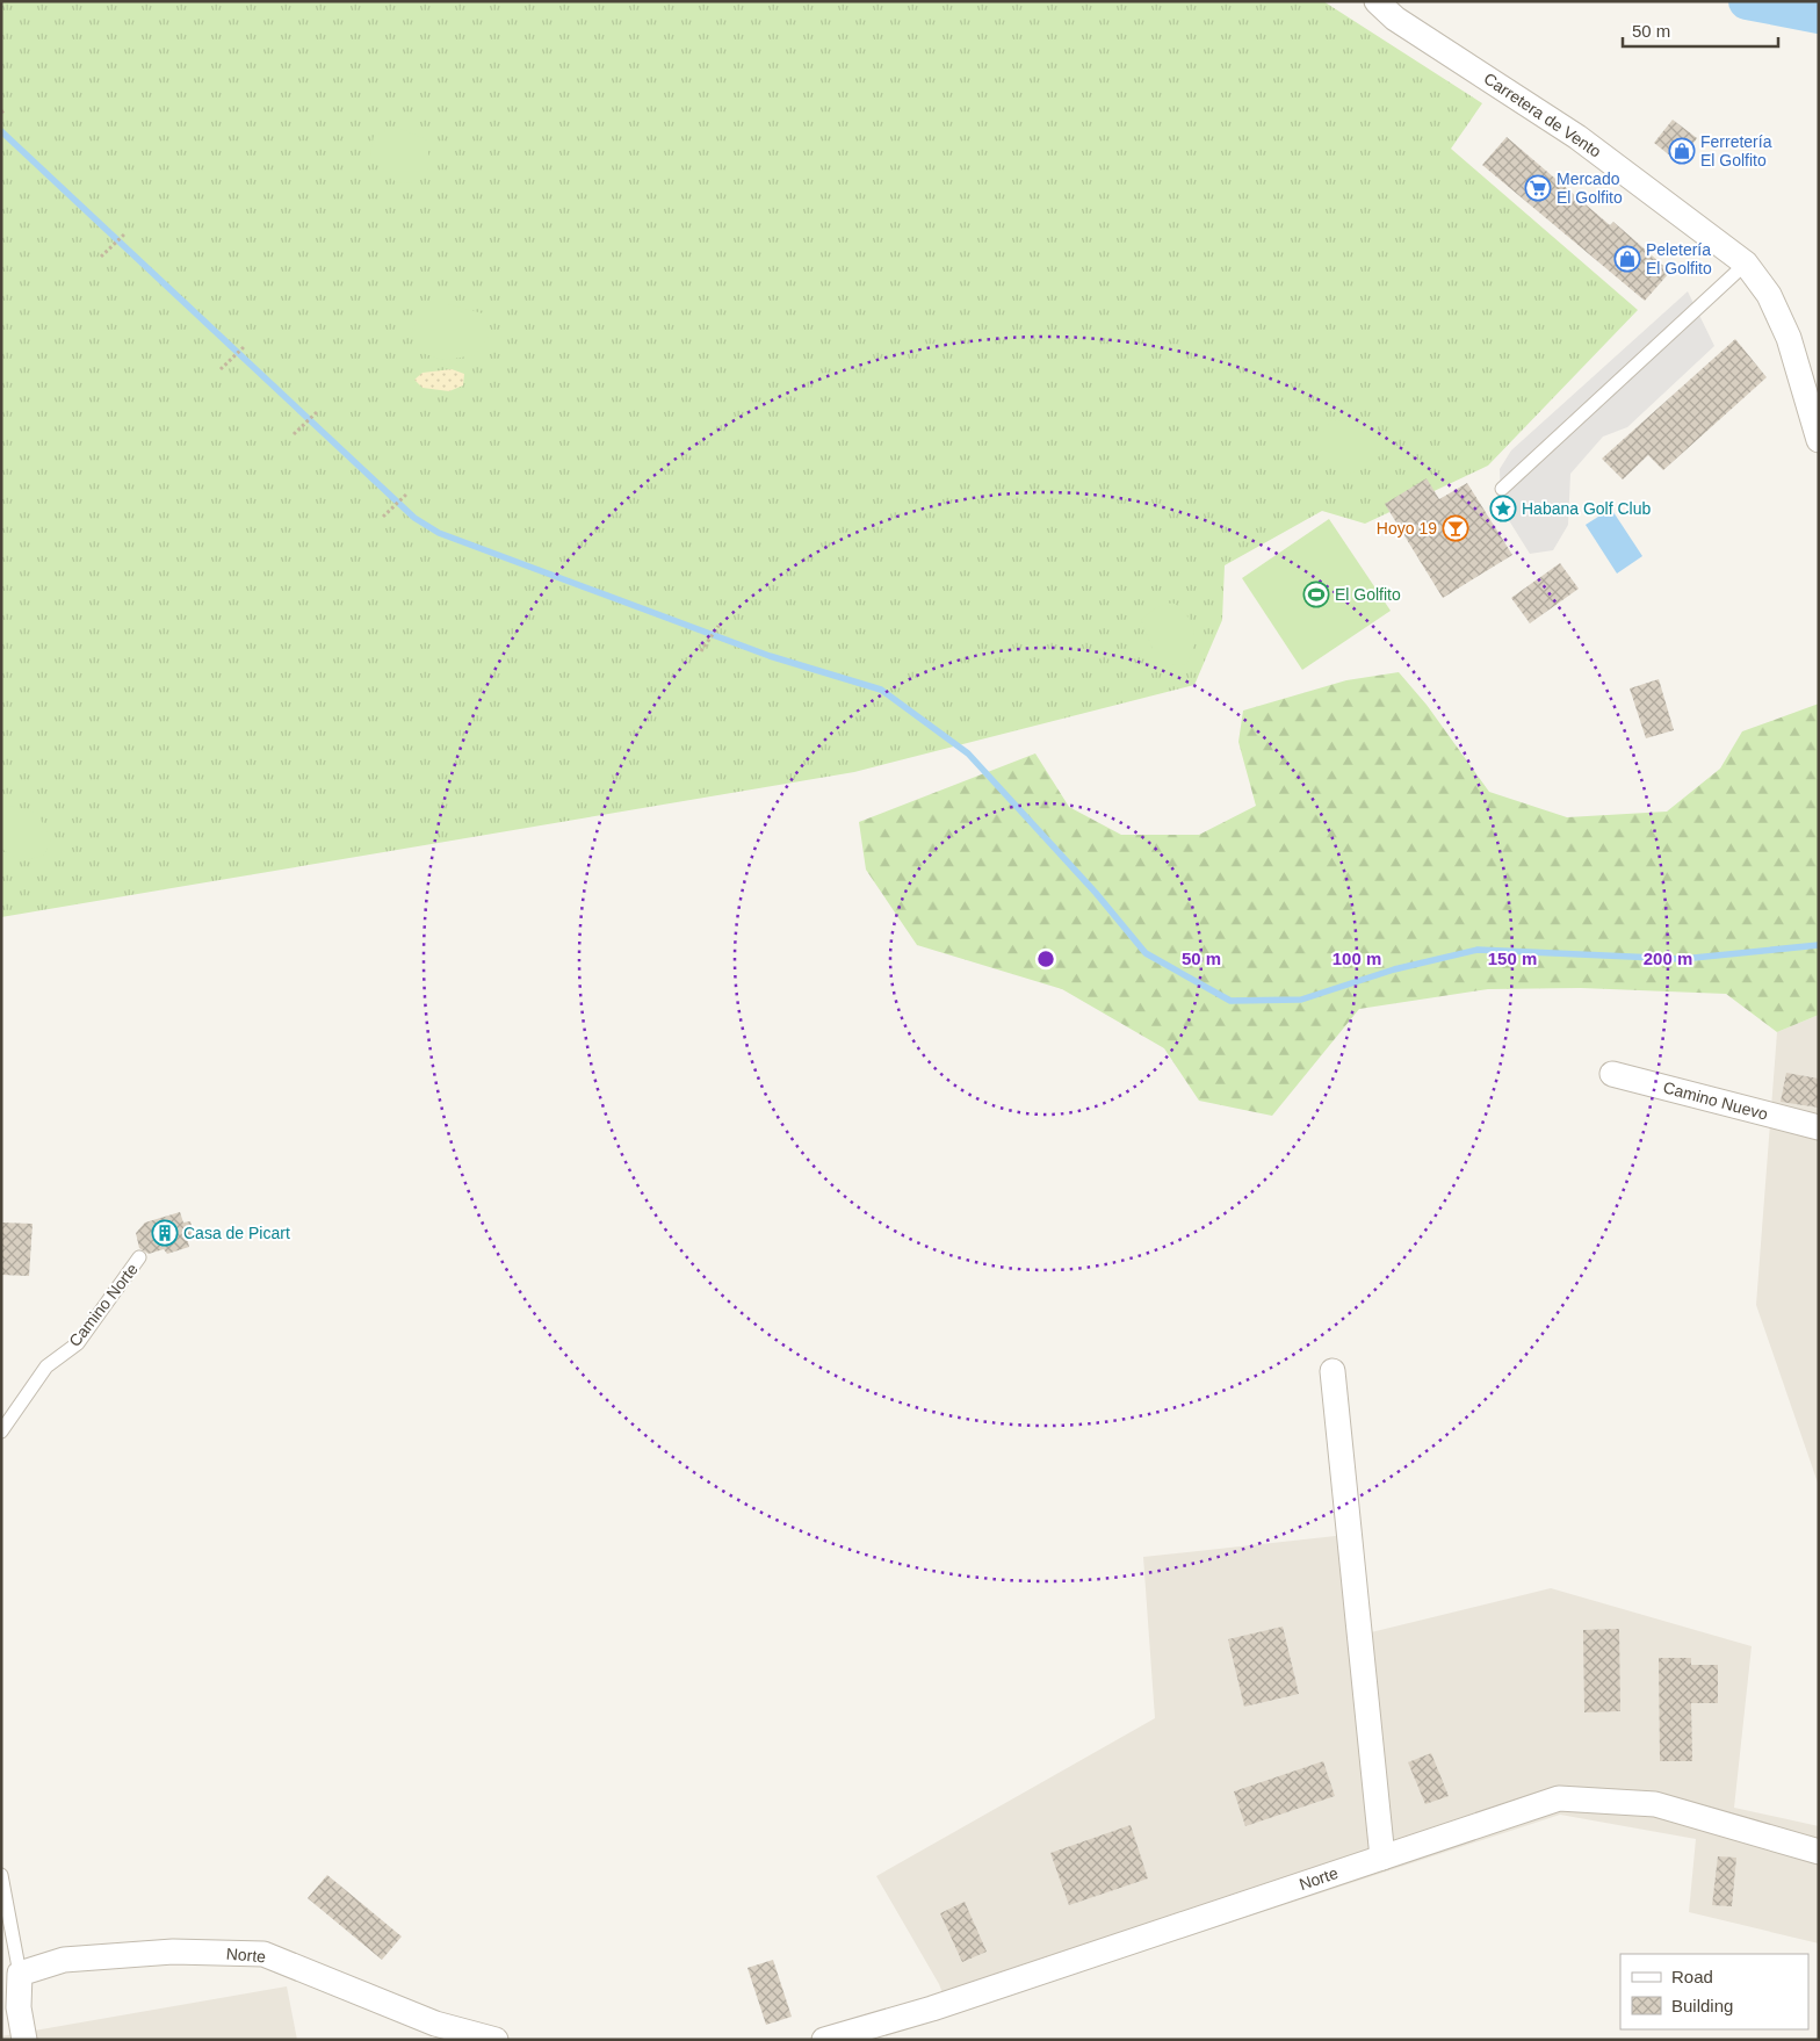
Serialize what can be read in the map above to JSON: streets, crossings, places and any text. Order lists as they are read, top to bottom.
{
  "streets": {
    "street": ["Carretera de Vento", "Camino Nuevo", "Norte"],
    "lane": ["Camino Norte"]
  },
  "places": {
    "shop": ["Ferretería El Golfito", "Peletería El Golfito"],
    "supermarket": ["Mercado El Golfito"],
    "place": ["Habana Golf Club"],
    "bar": ["Hoyo 19"],
    "sports": ["El Golfito"],
    "building": ["Casa de Picart"]
  },
  "legend": ["Road", "Building"],
  "scale_bar": "50 m",
  "rings": [
    "50 m",
    "100 m",
    "150 m",
    "200 m"
  ]
}
